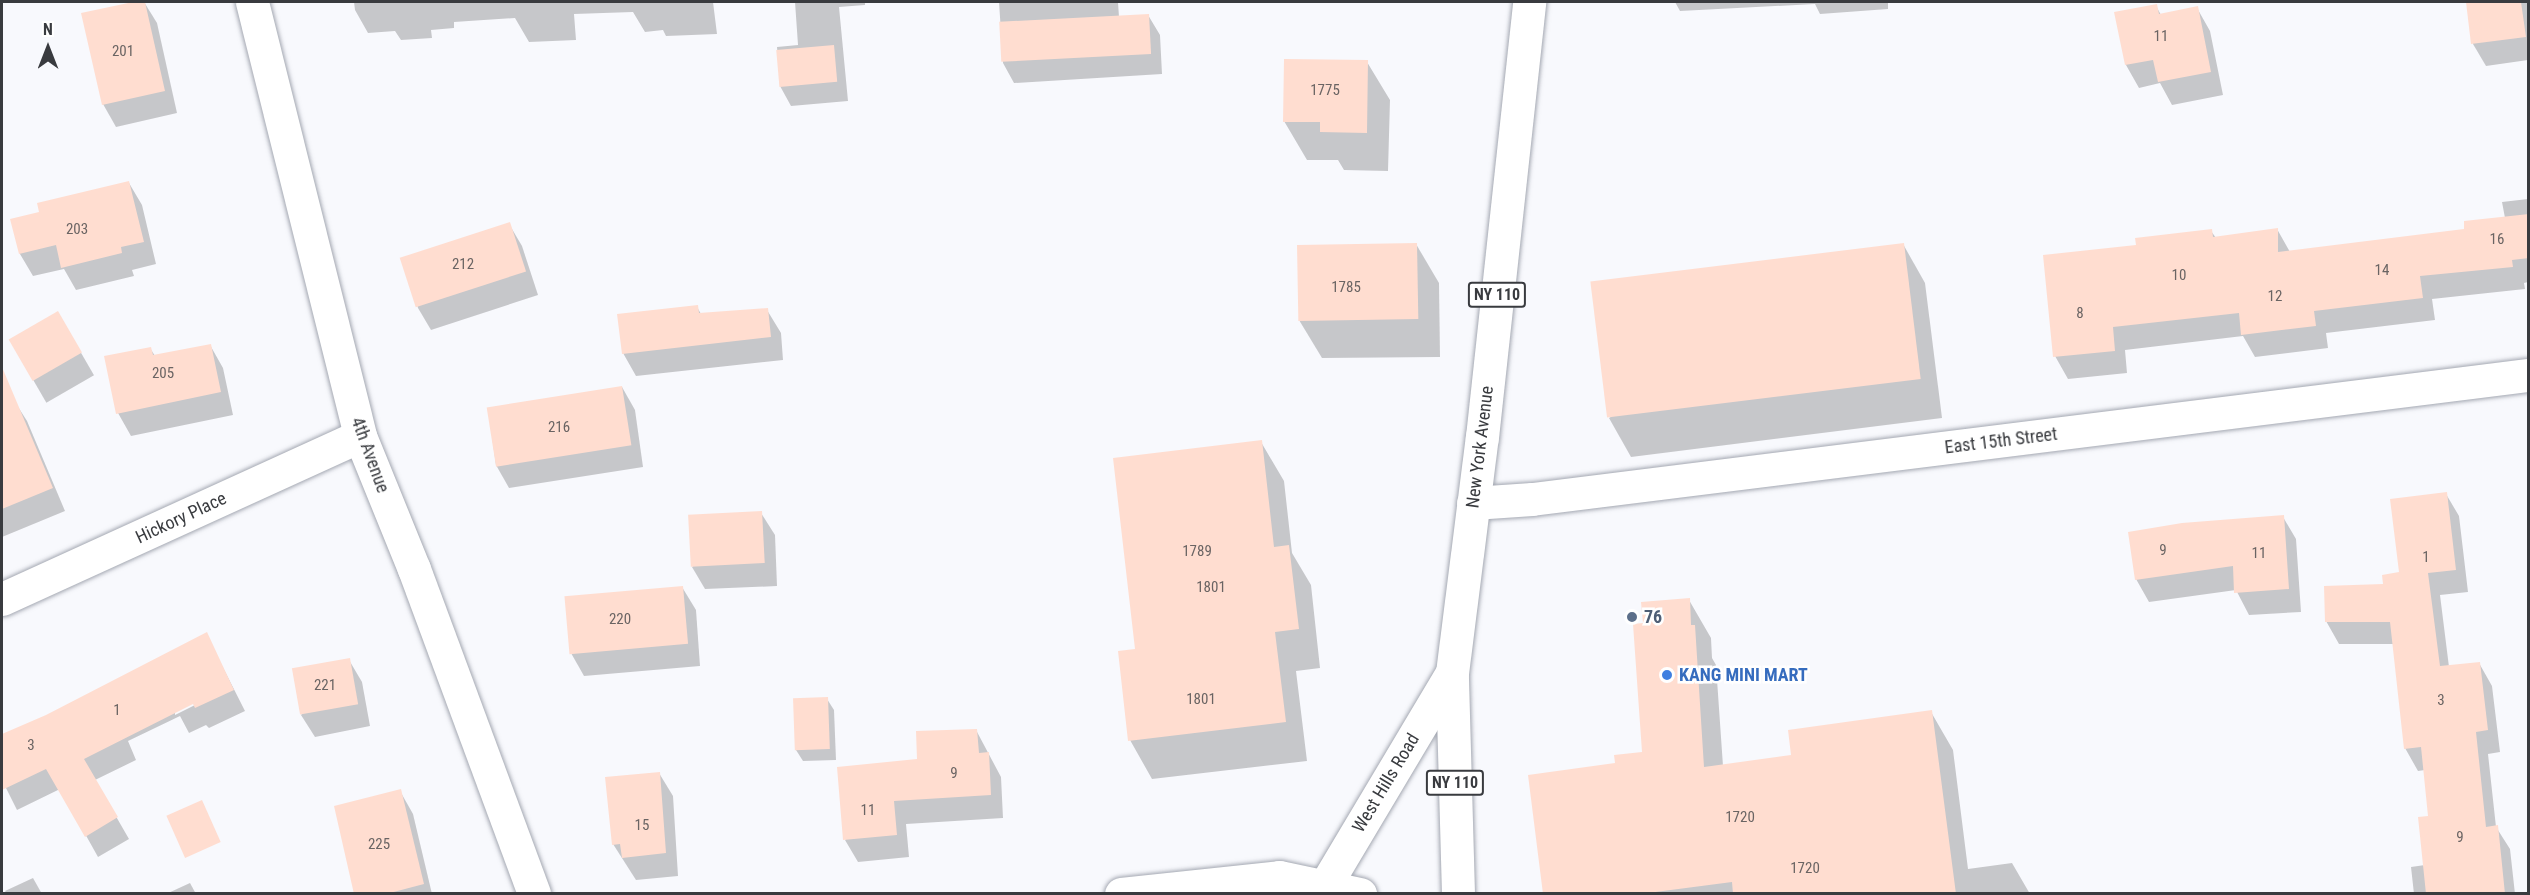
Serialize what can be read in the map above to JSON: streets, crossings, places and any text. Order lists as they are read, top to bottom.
{
  "streets": {
    "street": [
      "NY 110",
      "East 15th Street",
      "New York Avenue",
      "4th Avenue",
      "Hickory Place",
      "West Hills Road"
    ]
  },
  "crossings": [
    ["East 15th Street", "New York Avenue"],
    ["New York Avenue", "West Hills Road"],
    ["4th Avenue", "Hickory Place"]
  ],
  "places": ["76", "KANG MINI MART"],
  "house_numbers": [
    "11",
    "201",
    "1775",
    "203",
    "16",
    "212",
    "14",
    "10",
    "1785",
    "12",
    "8",
    "205",
    "216",
    "9",
    "1789",
    "11",
    "1",
    "1801",
    "220",
    "221",
    "1801",
    "3",
    "1",
    "3",
    "9",
    "11",
    "1720",
    "15",
    "9",
    "225",
    "1720"
  ],
  "north": "top"
}
